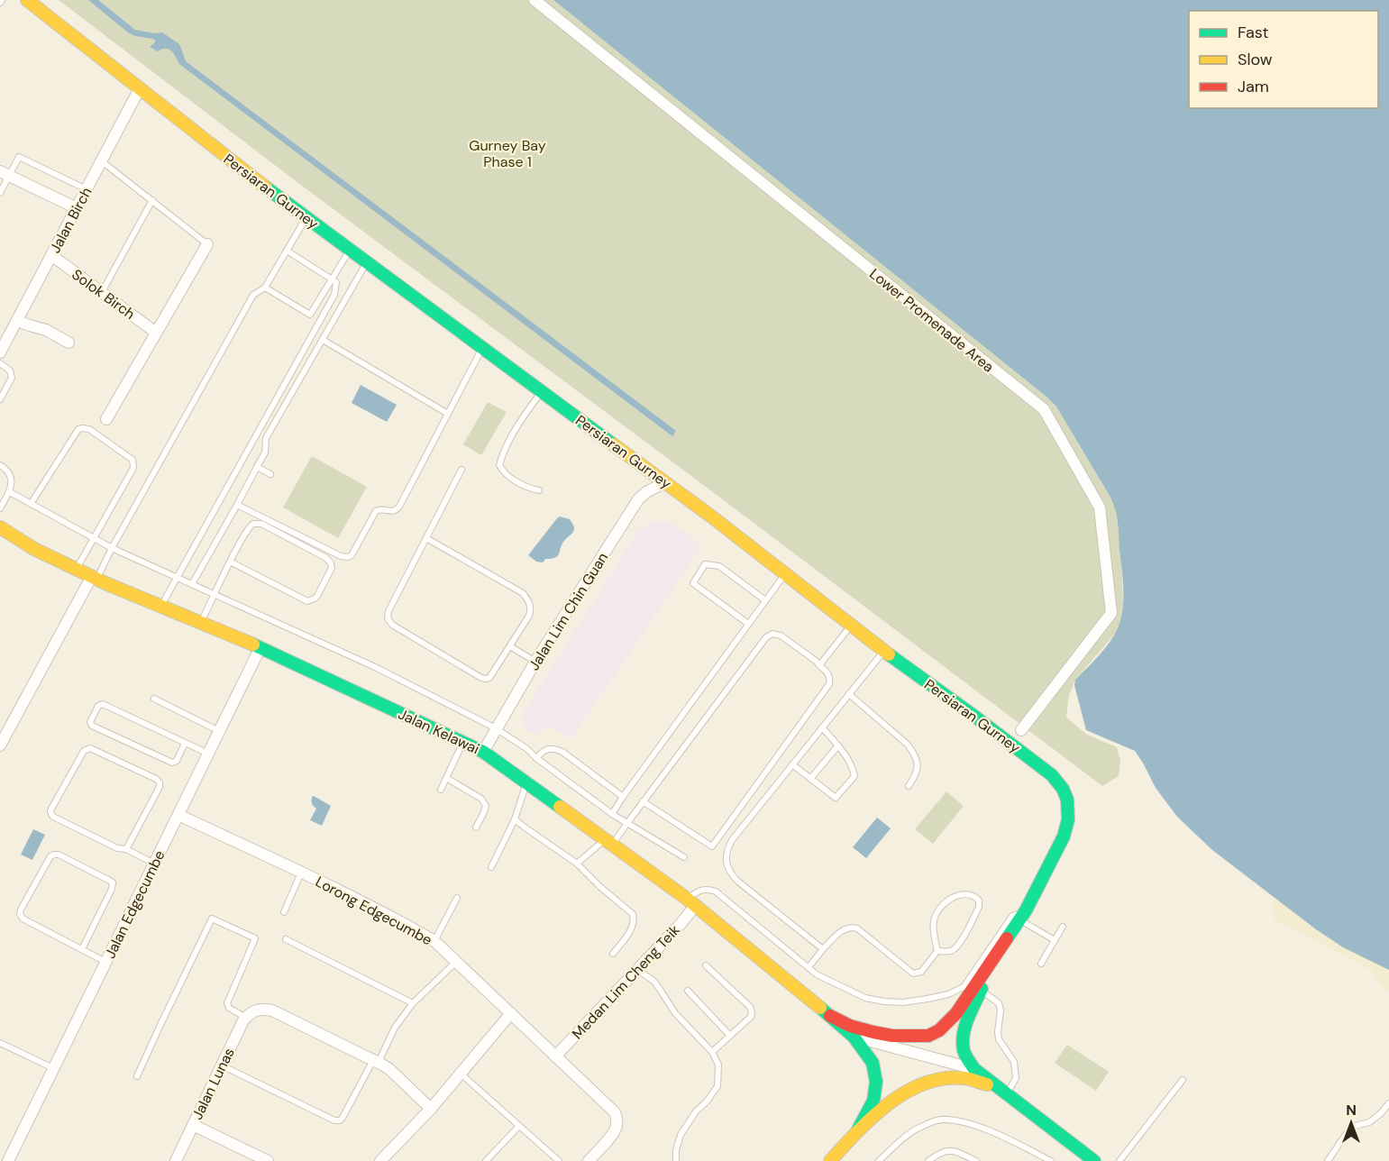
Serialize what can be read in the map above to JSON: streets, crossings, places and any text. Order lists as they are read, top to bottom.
{
  "streets": {
    "main road": ["Persiaran Gurney", "Jalan Kelawai"],
    "street": [
      "Jalan Birch",
      "Solok Birch",
      "Lower Promenade Area",
      "Jalan Lim Chin Guan",
      "Jalan Edgecumbe",
      "Lorong Edgecumbe",
      "Medan Lim Cheng Teik",
      "Jalan Lunas"
    ]
  },
  "crossings": [
    ["Persiaran Gurney", "Jalan Birch"],
    ["Persiaran Gurney", "Jalan Lim Chin Guan"],
    ["Persiaran Gurney", "Jalan Kelawai"],
    ["Jalan Birch", "Solok Birch"],
    ["Jalan Lim Chin Guan", "Jalan Kelawai"],
    ["Jalan Kelawai", "Jalan Edgecumbe"],
    ["Jalan Kelawai", "Medan Lim Cheng Teik"],
    ["Jalan Edgecumbe", "Lorong Edgecumbe"],
    ["Lorong Edgecumbe", "Medan Lim Cheng Teik"]
  ],
  "parks": ["Gurney Bay Phase 1"],
  "legend": ["Fast", "Slow", "Jam"],
  "north": "top"
}
